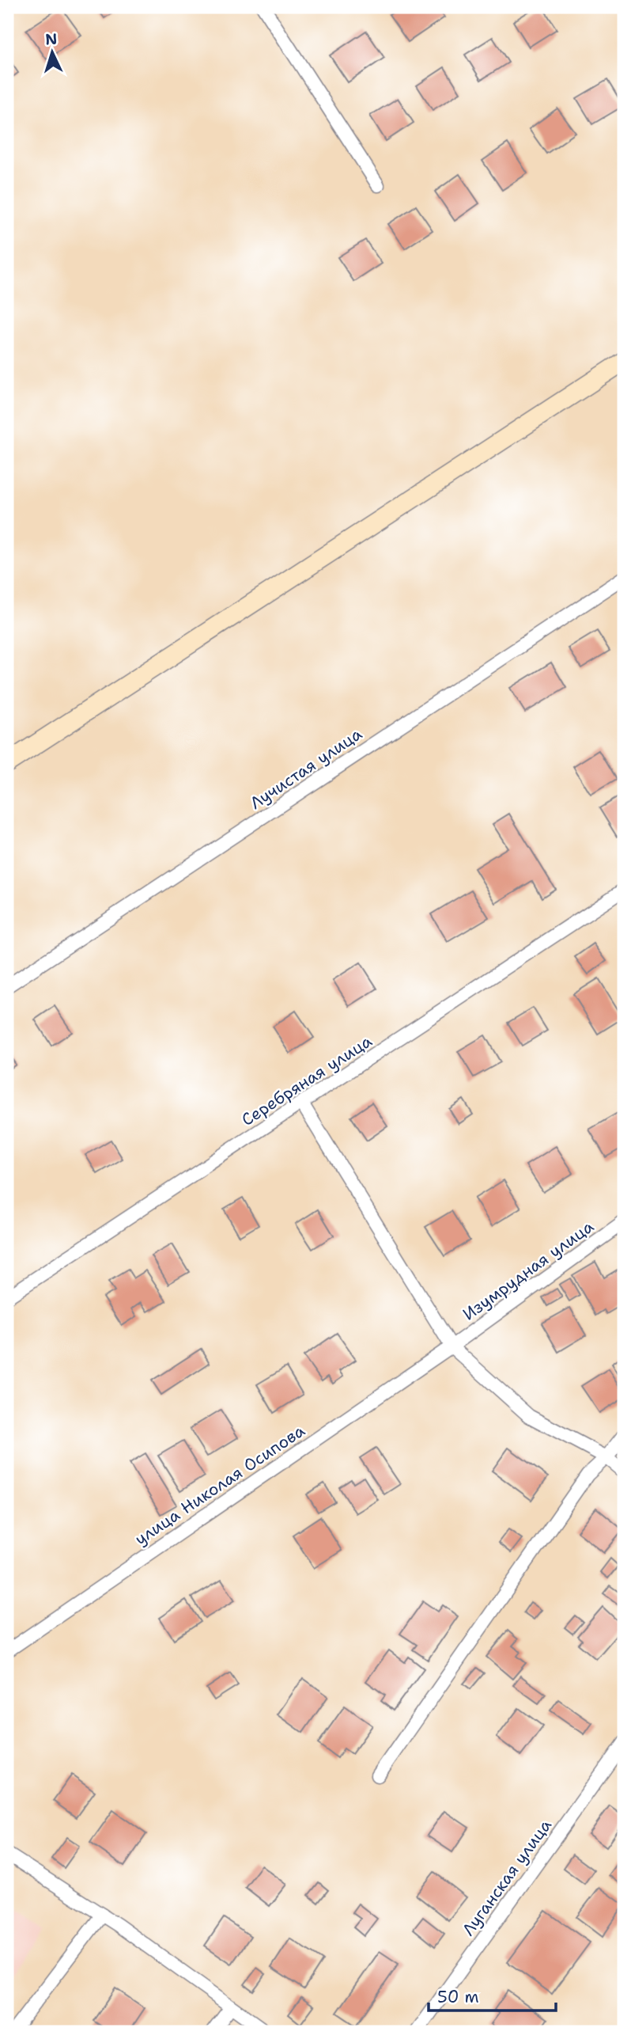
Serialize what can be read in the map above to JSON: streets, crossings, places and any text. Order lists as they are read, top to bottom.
{
  "streets": {
    "street": [
      "Лучистая улица",
      "Серебряная улица",
      "Изумрудная улица",
      "улица Николая Осипова",
      "Луганская улица"
    ]
  },
  "crossings": [
    ["Изумрудная улица", "улица Николая Осипова"]
  ],
  "scale_bar": "50 m",
  "north": "top"
}
